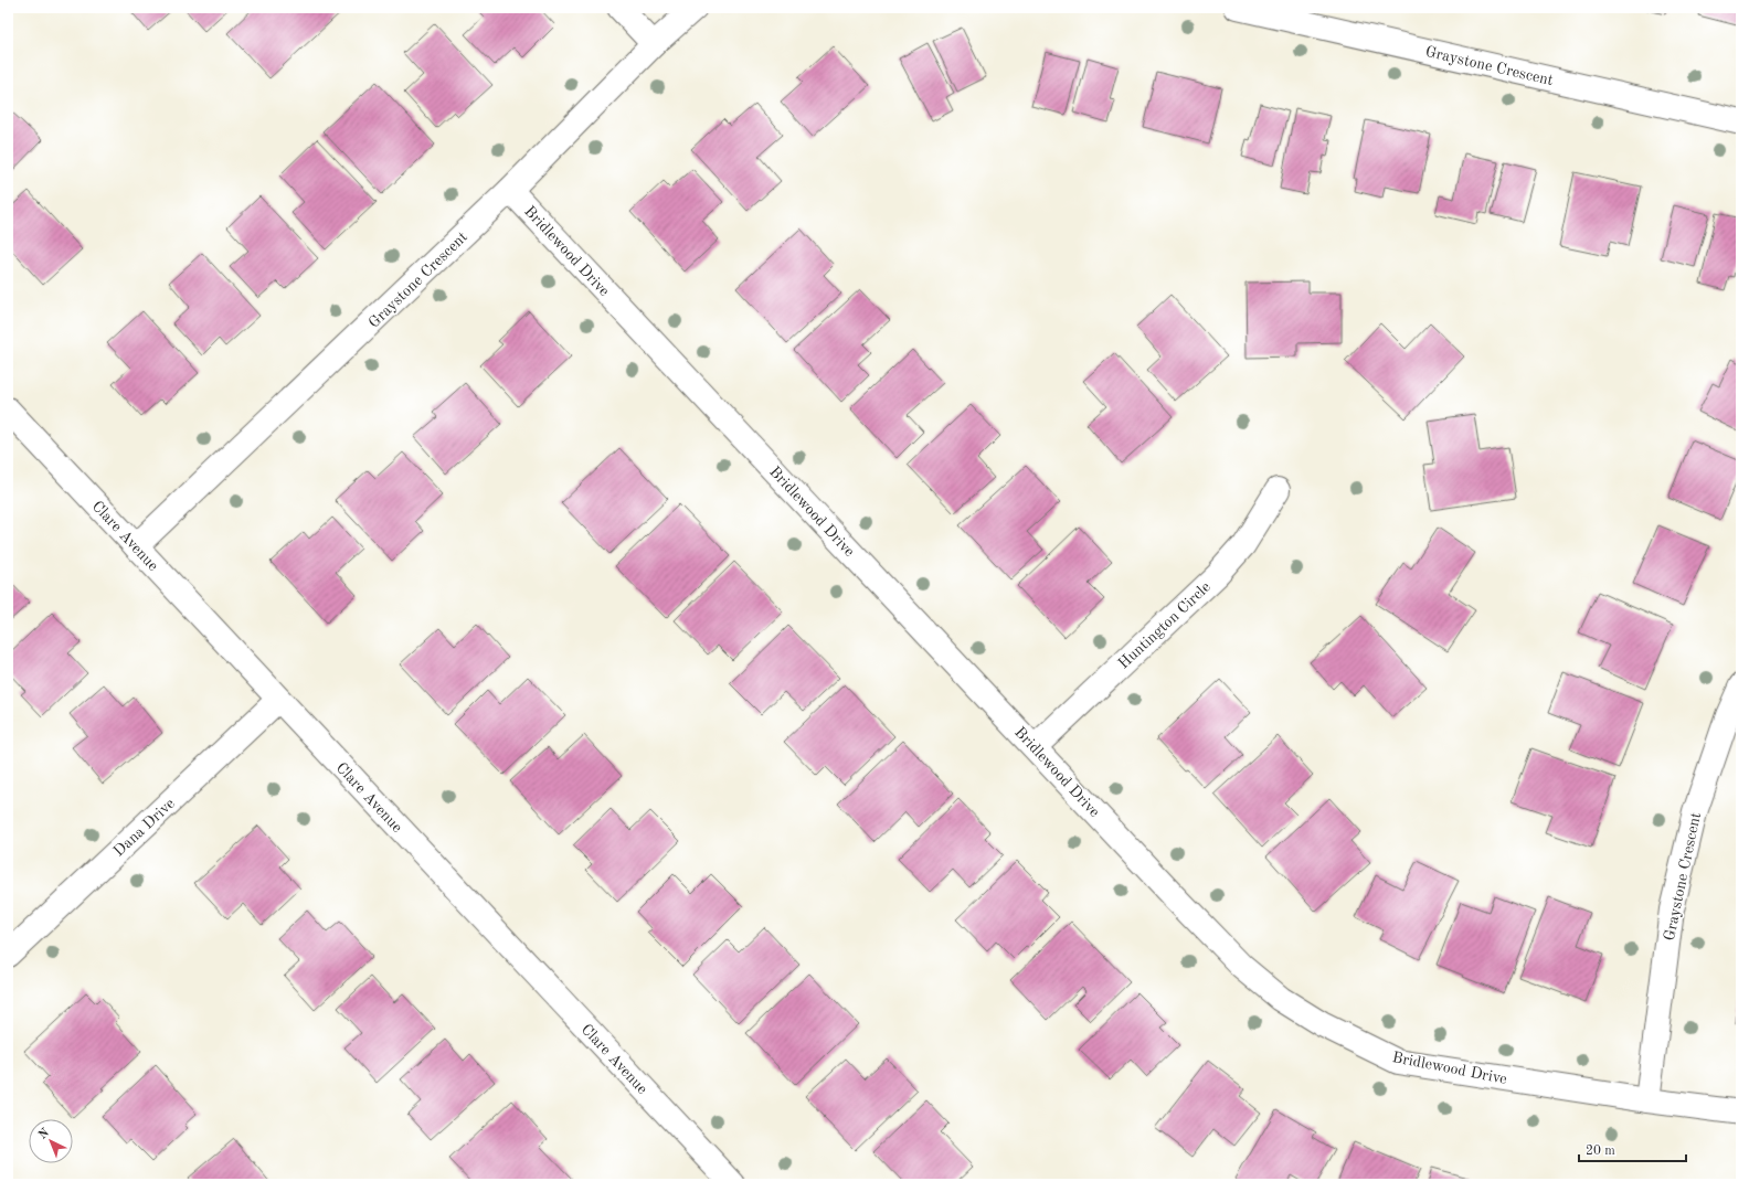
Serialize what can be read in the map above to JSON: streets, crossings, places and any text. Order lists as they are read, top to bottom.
{
  "streets": {
    "street": [
      "Graystone Crescent",
      "Bridlewood Drive",
      "Clare Avenue",
      "Huntington Circle",
      "Dana Drive"
    ]
  },
  "crossings": [
    ["Graystone Crescent", "Bridlewood Drive"],
    ["Graystone Crescent", "Clare Avenue"],
    ["Bridlewood Drive", "Huntington Circle"],
    ["Clare Avenue", "Dana Drive"]
  ],
  "scale_bar": "20 m",
  "north": "top left"
}
